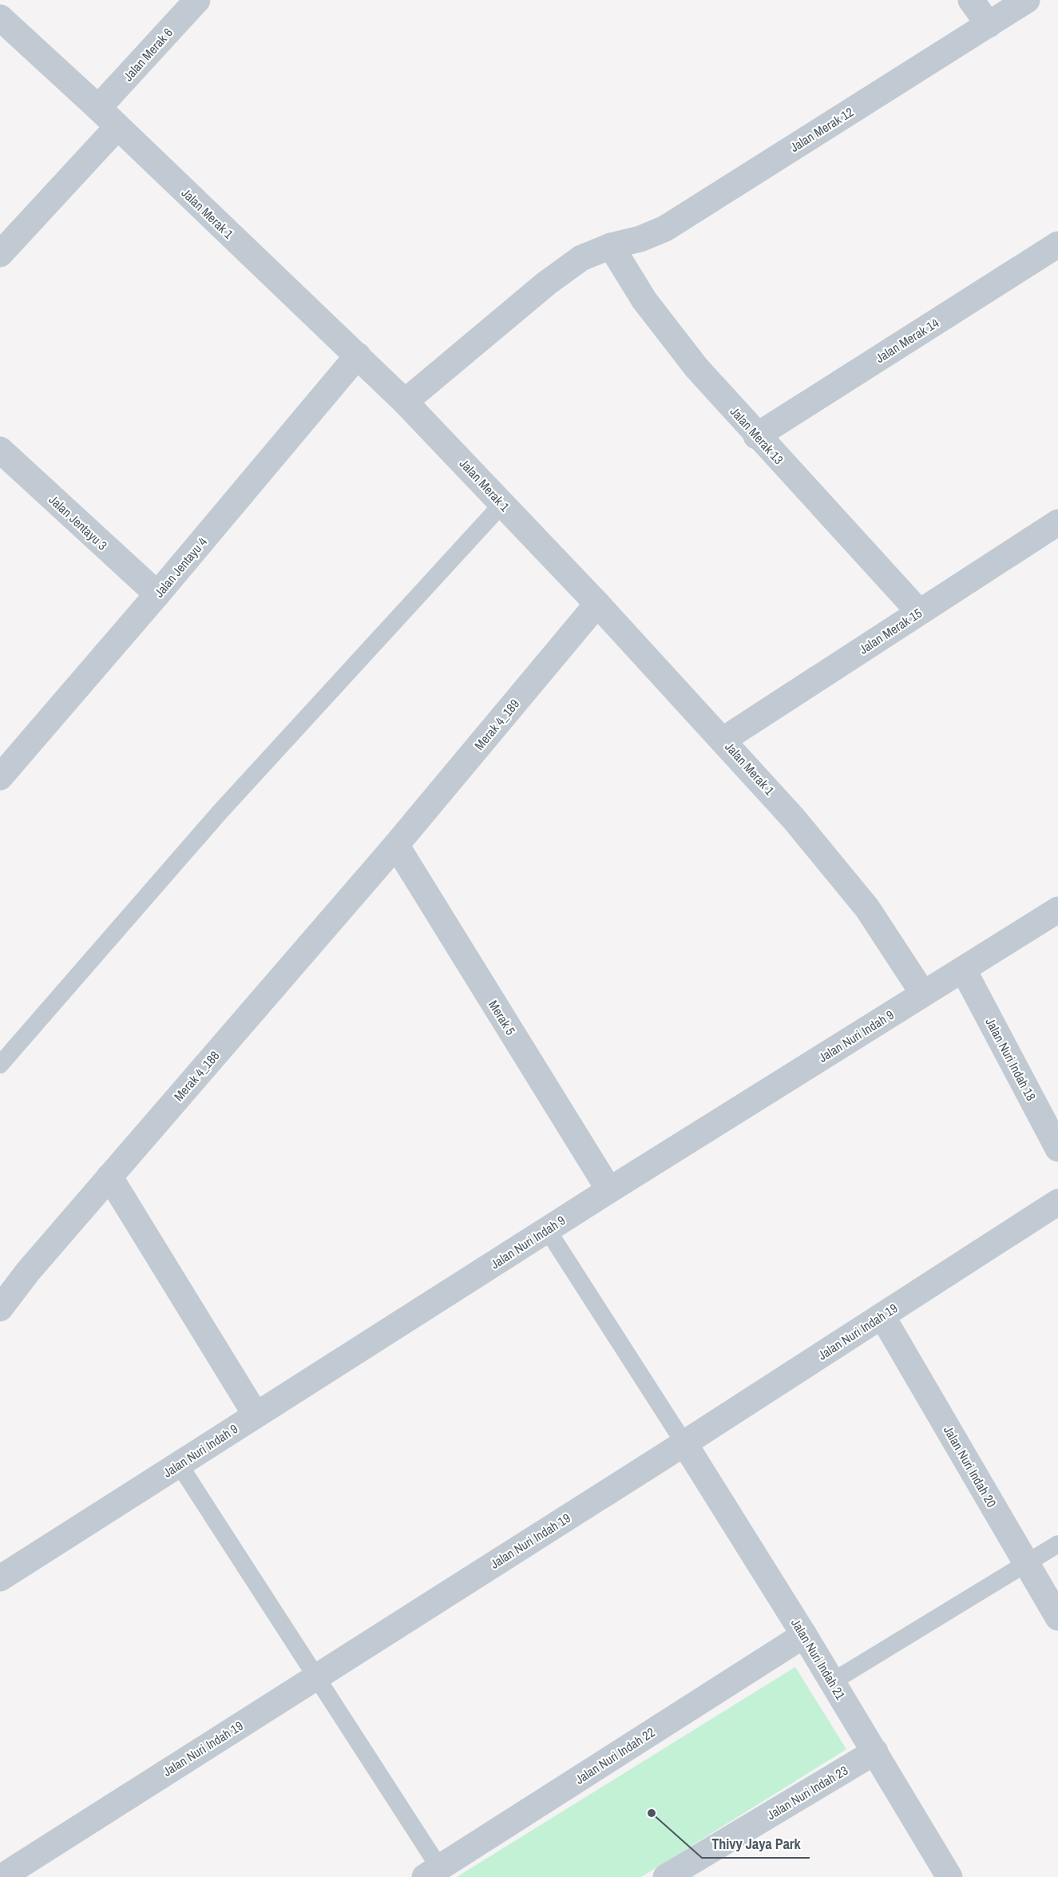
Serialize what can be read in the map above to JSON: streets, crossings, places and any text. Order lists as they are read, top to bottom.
{
  "streets": {
    "street": [
      "Jalan Merak 6",
      "Jalan Merak 12",
      "Jalan Merak 1",
      "Jalan Merak 14",
      "Jalan Merak 13",
      "Jalan Jentayu 3",
      "Jalan Jentayu 4",
      "Jalan Merak 15",
      "Merak 4_189",
      "Merak 5",
      "Jalan Nuri Indah 9",
      "Jalan Nuri Indah 18",
      "Merak 4_188",
      "Jalan Nuri Indah 19",
      "Jalan Nuri Indah 20",
      "Jalan Nuri Indah 21",
      "Jalan Nuri Indah 22",
      "Jalan Nuri Indah 23"
    ]
  },
  "crossings": [
    ["Jalan Merak 6", "Jalan Merak 1"],
    ["Jalan Merak 12", "Jalan Merak 1"],
    ["Jalan Merak 12", "Jalan Merak 13"],
    ["Jalan Merak 1", "Jalan Jentayu 4"],
    ["Jalan Merak 1", "Jalan Merak 15"],
    ["Jalan Merak 1", "Merak 4_189"],
    ["Jalan Merak 1", "Jalan Nuri Indah 9"],
    ["Jalan Merak 14", "Jalan Merak 13"],
    ["Jalan Merak 13", "Jalan Merak 15"],
    ["Jalan Jentayu 3", "Jalan Jentayu 4"],
    ["Merak 4_189", "Merak 5"],
    ["Merak 4_189", "Merak 4_188"],
    ["Merak 5", "Jalan Nuri Indah 9"],
    ["Merak 5", "Merak 4_188"],
    ["Jalan Nuri Indah 9", "Jalan Nuri Indah 18"],
    ["Jalan Nuri Indah 19", "Jalan Nuri Indah 20"],
    ["Jalan Nuri Indah 19", "Jalan Nuri Indah 21"],
    ["Jalan Nuri Indah 21", "Jalan Nuri Indah 22"],
    ["Jalan Nuri Indah 21", "Jalan Nuri Indah 23"]
  ],
  "places": ["Thivy Jaya Park"]
}
